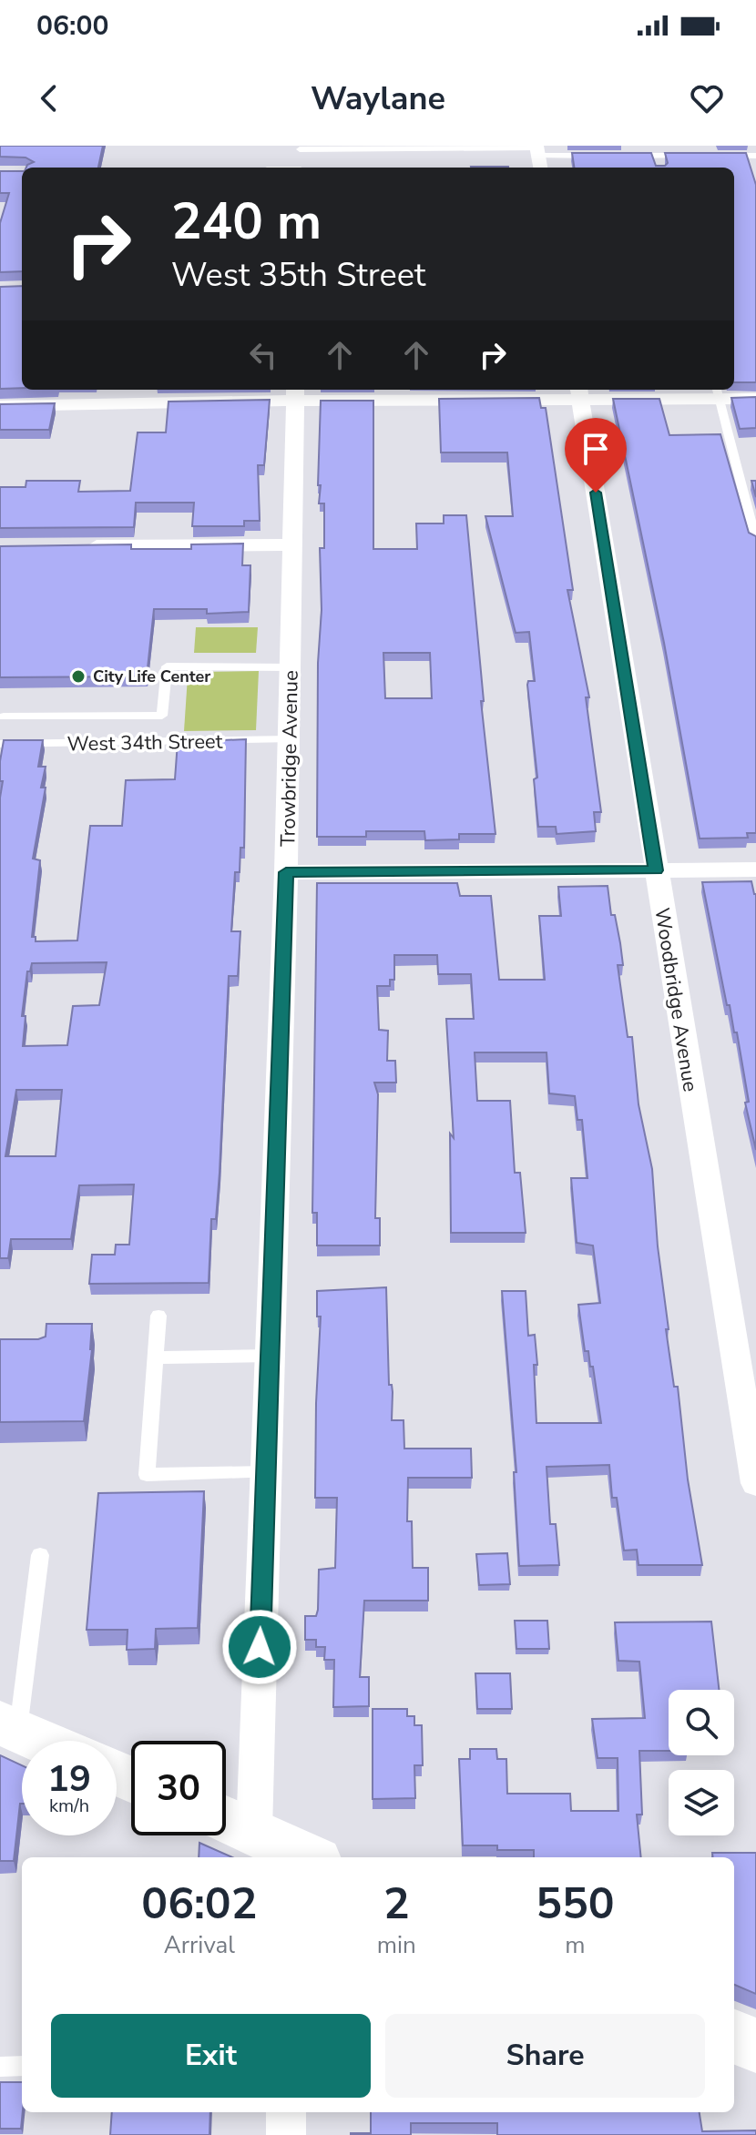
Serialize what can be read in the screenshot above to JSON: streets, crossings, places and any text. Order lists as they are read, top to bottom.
{
  "streets": {
    "street": ["Trowbridge Avenue", "Woodbridge Avenue"],
    "lane": ["West 34th Street"]
  },
  "crossings": [
    ["West 34th Street", "Trowbridge Avenue"]
  ],
  "places": ["City Life Center"],
  "page": {
    "status": "06:00",
    "header": "Waylane",
    "turn": ["240 m", "West 35th Street"],
    "speed": "19 km/h",
    "limit": "30",
    "eta": [
      "06:02",
      "Arrival",
      "2",
      "min",
      "550",
      "m"
    ],
    "buttons": ["Exit", "Share"]
  }
}
